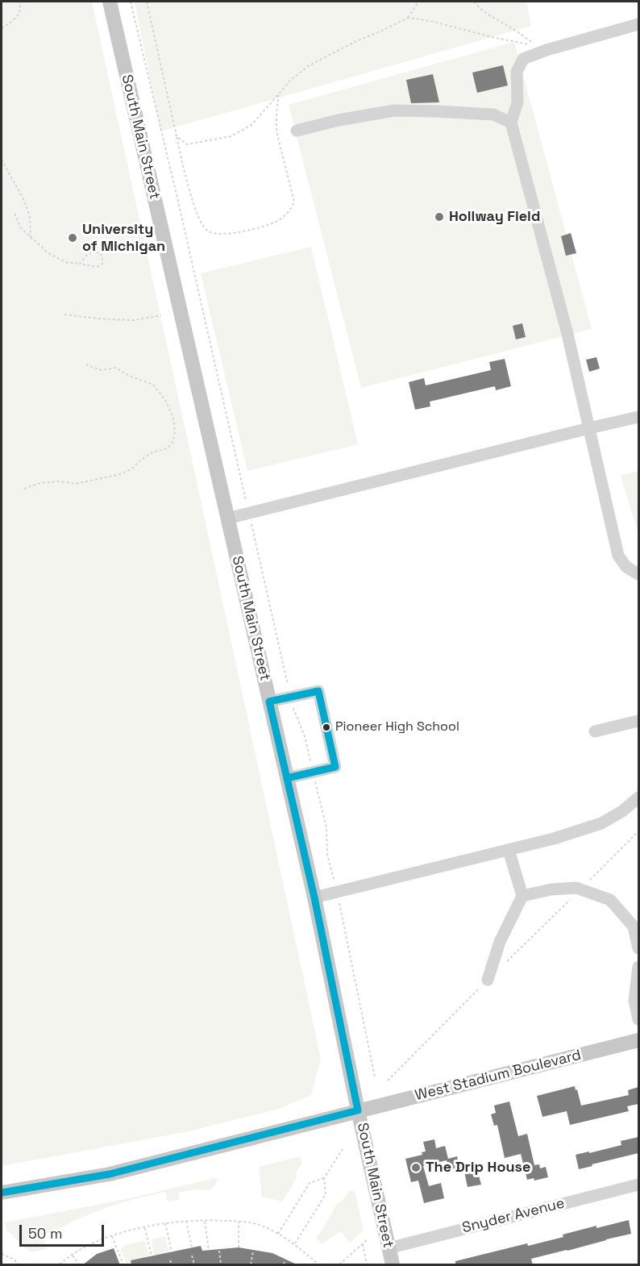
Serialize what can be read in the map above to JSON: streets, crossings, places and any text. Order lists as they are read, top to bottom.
{
  "streets": {
    "main road": ["South Main Street", "West Stadium Boulevard"],
    "street": ["Snyder Avenue"]
  },
  "crossings": [
    ["South Main Street", "West Stadium Boulevard"],
    ["South Main Street", "Snyder Avenue"]
  ],
  "places": [
    "Hollway Field",
    "University of Michigan",
    "Pioneer High School",
    "The Drip House"
  ],
  "scale_bar": "50 m"
}
